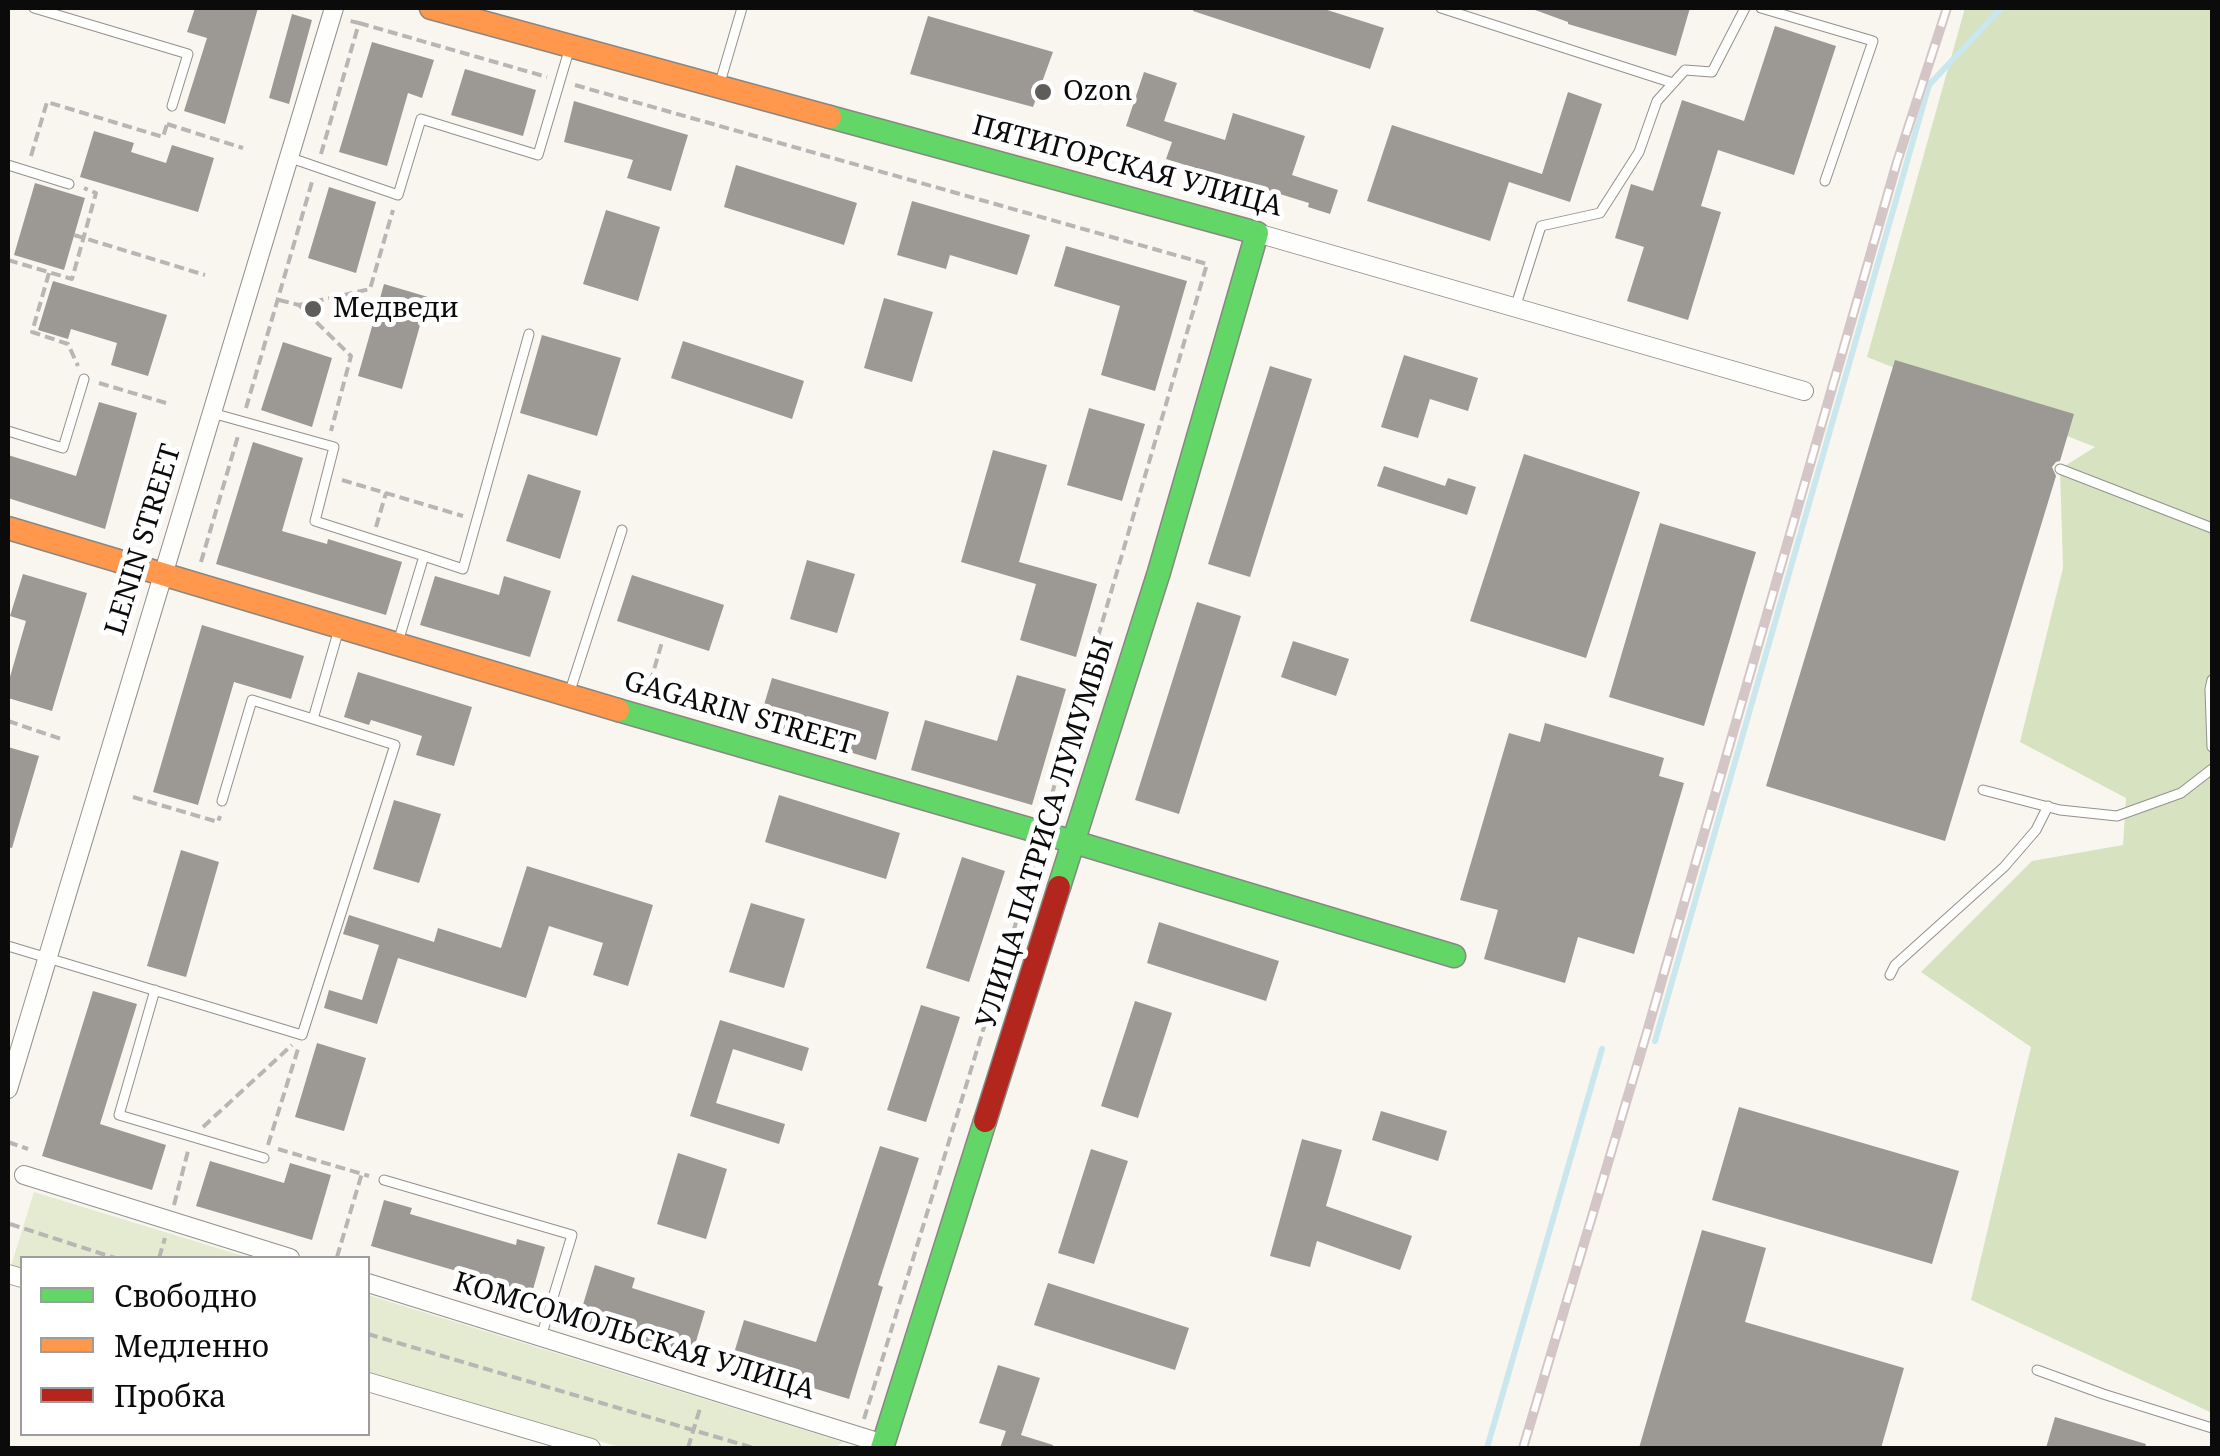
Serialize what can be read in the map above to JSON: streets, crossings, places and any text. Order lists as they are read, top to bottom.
{
  "streets": {
    "street": [
      "ПЯТИГОРСКАЯ УЛИЦА",
      "LENIN STREET",
      "GAGARIN STREET",
      "УЛИЦА ПАТРИСА ЛУМУМБЫ",
      "КОМСОМОЛЬСКАЯ УЛИЦА"
    ]
  },
  "crossings": [
    ["ПЯТИГОРСКАЯ УЛИЦА", "УЛИЦА ПАТРИСА ЛУМУМБЫ"],
    ["LENIN STREET", "GAGARIN STREET"],
    ["GAGARIN STREET", "УЛИЦА ПАТРИСА ЛУМУМБЫ"],
    ["УЛИЦА ПАТРИСА ЛУМУМБЫ", "КОМСОМОЛЬСКАЯ УЛИЦА"]
  ],
  "places": ["Ozon", "Медведи"],
  "legend": ["Свободно", "Медленно", "Пробка"]
}
